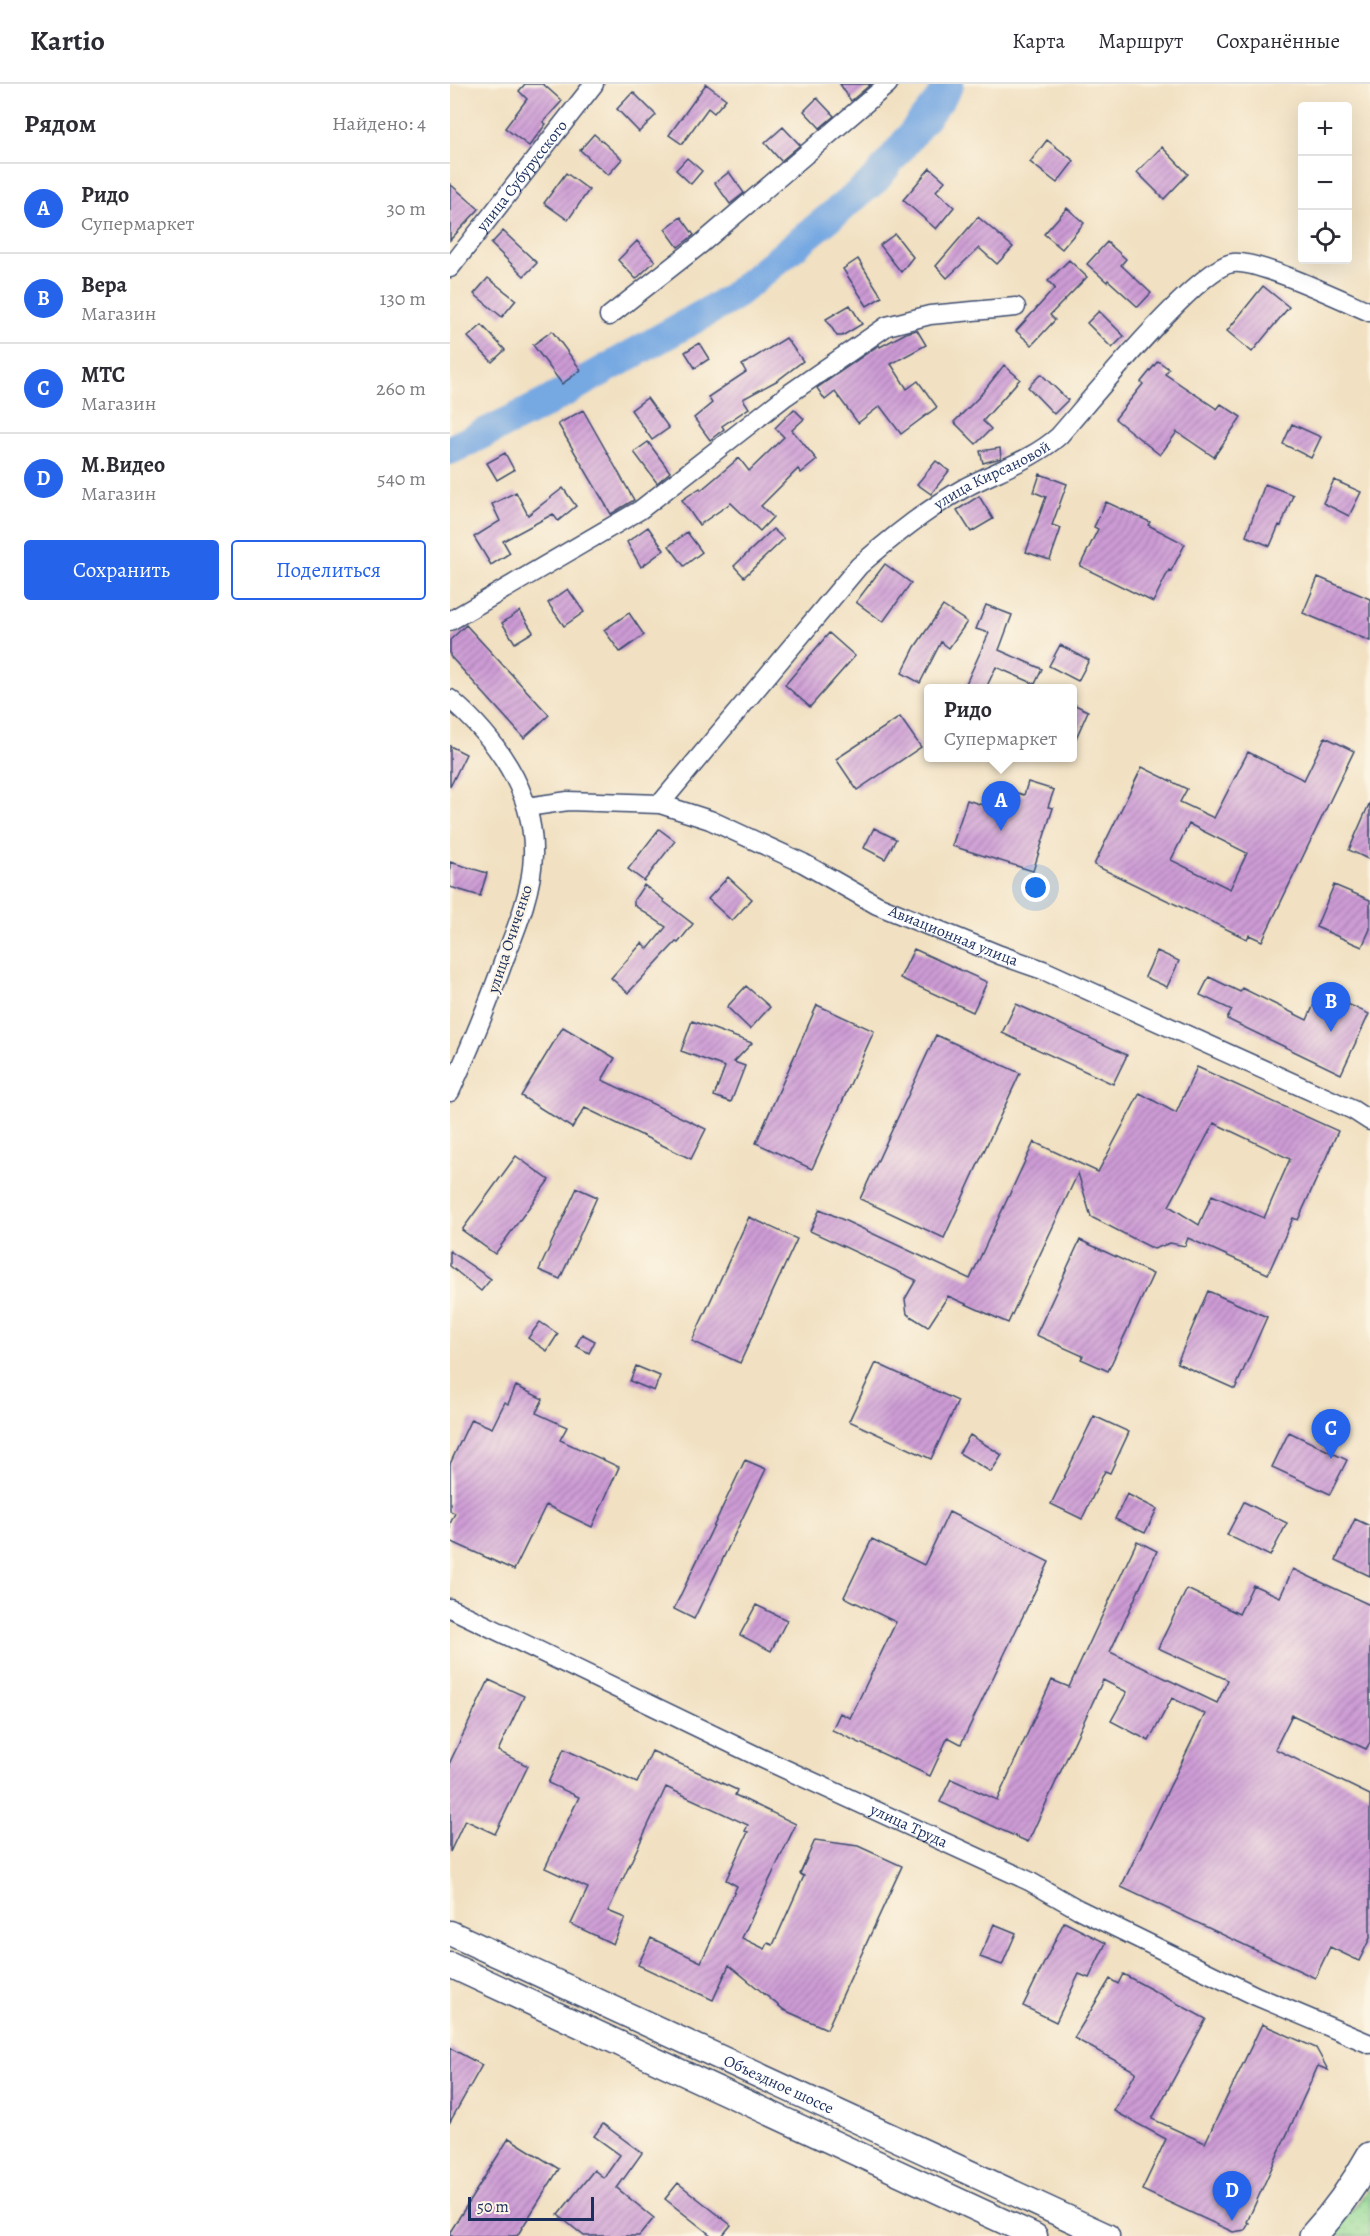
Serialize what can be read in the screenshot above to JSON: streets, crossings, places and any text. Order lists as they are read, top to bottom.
{
  "streets": {
    "street": [
      "улица Субурусского",
      "улица Кирсановой",
      "Авиационная улица",
      "улица Очиченко",
      "улица Труда",
      "Объездное шоссе"
    ]
  },
  "crossings": [
    ["улица Кирсановой", "Авиационная улица"],
    ["Авиационная улица", "улица Очиченко"]
  ],
  "scale_bar": "50 m",
  "page": {
    "header": "Kartio",
    "nav": ["Карта", "Маршрут", "Сохранённые"],
    "heading": ["Рядом", "Найдено: 4"],
    "map_buttons": ["+", "−"],
    "list": [
      {
        "mark": "A",
        "name": "Ридо",
        "note": "Супермаркет",
        "value": "30 m"
      },
      {
        "mark": "B",
        "name": "Вера",
        "note": "Магазин",
        "value": "130 m"
      },
      {
        "mark": "C",
        "name": "МТС",
        "note": "Магазин",
        "value": "260 m"
      },
      {
        "mark": "D",
        "name": "М.Видео",
        "note": "Магазин",
        "value": "540 m"
      }
    ],
    "buttons": ["Сохранить", "Поделиться"],
    "popup": ["Ридо", "Супермаркет"],
    "pins": [
      "A",
      "B",
      "C",
      "D"
    ],
    "scale": "50 m"
  }
}
